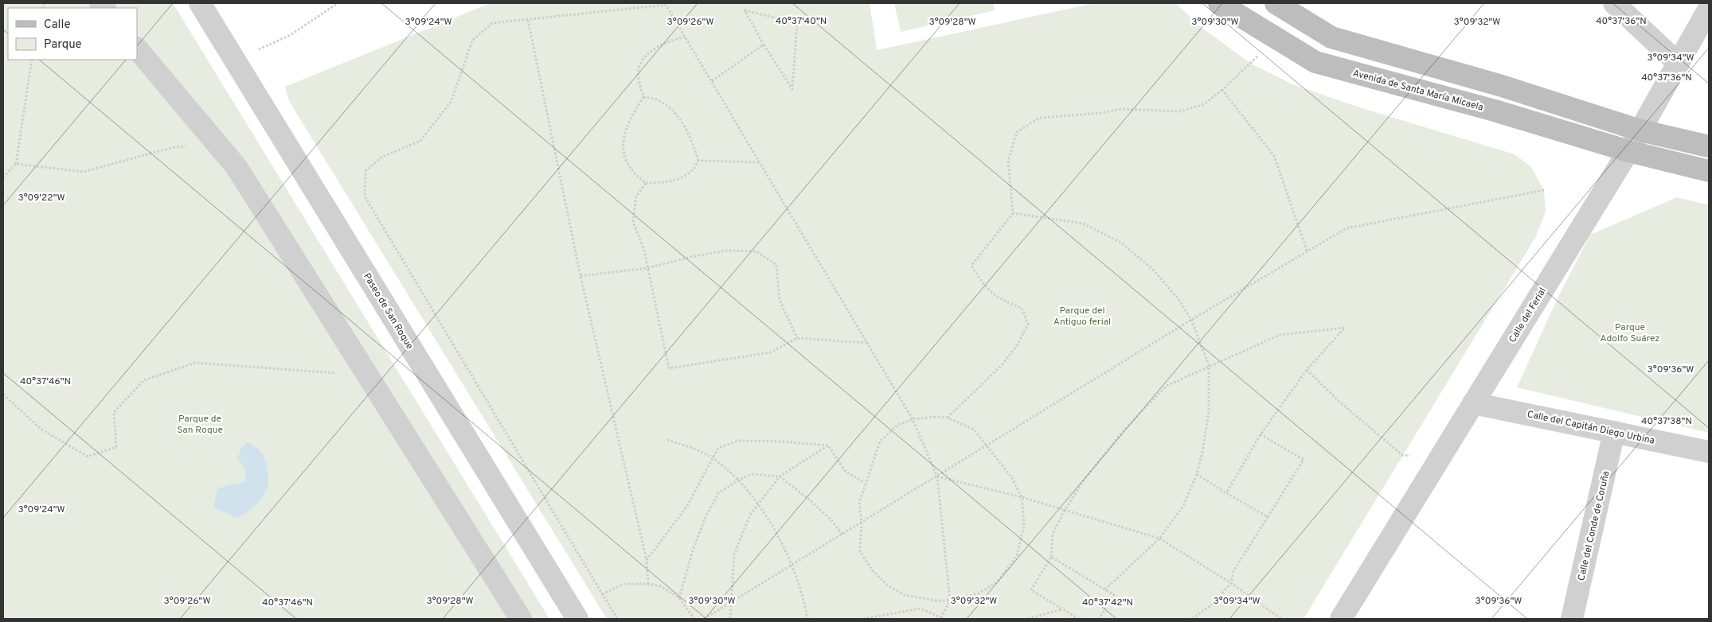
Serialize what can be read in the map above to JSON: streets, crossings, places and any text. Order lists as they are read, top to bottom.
{
  "streets": {
    "street": [
      "Avenida de Santa María Micaela",
      "Paseo de San Roque",
      "Calle del Ferial",
      "Calle del Capitán Diego Urbina",
      "Calle del Conde de Coruña"
    ]
  },
  "crossings": [
    ["Avenida de Santa María Micaela", "Calle del Ferial"],
    ["Calle del Ferial", "Calle del Capitán Diego Urbina"],
    ["Calle del Capitán Diego Urbina", "Calle del Conde de Coruña"]
  ],
  "parks": ["Parque del Antiguo ferial", "Parque Adolfo Suárez", "Parque de San Roque"],
  "legend": ["Calle", "Parque"],
  "coordinates": [
    "40°37'40\"N",
    "40°37'36\"N",
    "3°09'24\"W",
    "3°09'26\"W",
    "3°09'28\"W",
    "3°09'30\"W",
    "3°09'32\"W",
    "3°09'34\"W",
    "3°09'22\"W",
    "3°09'36\"W",
    "40°37'46\"N",
    "40°37'38\"N",
    "40°37'42\"N"
  ]
}
